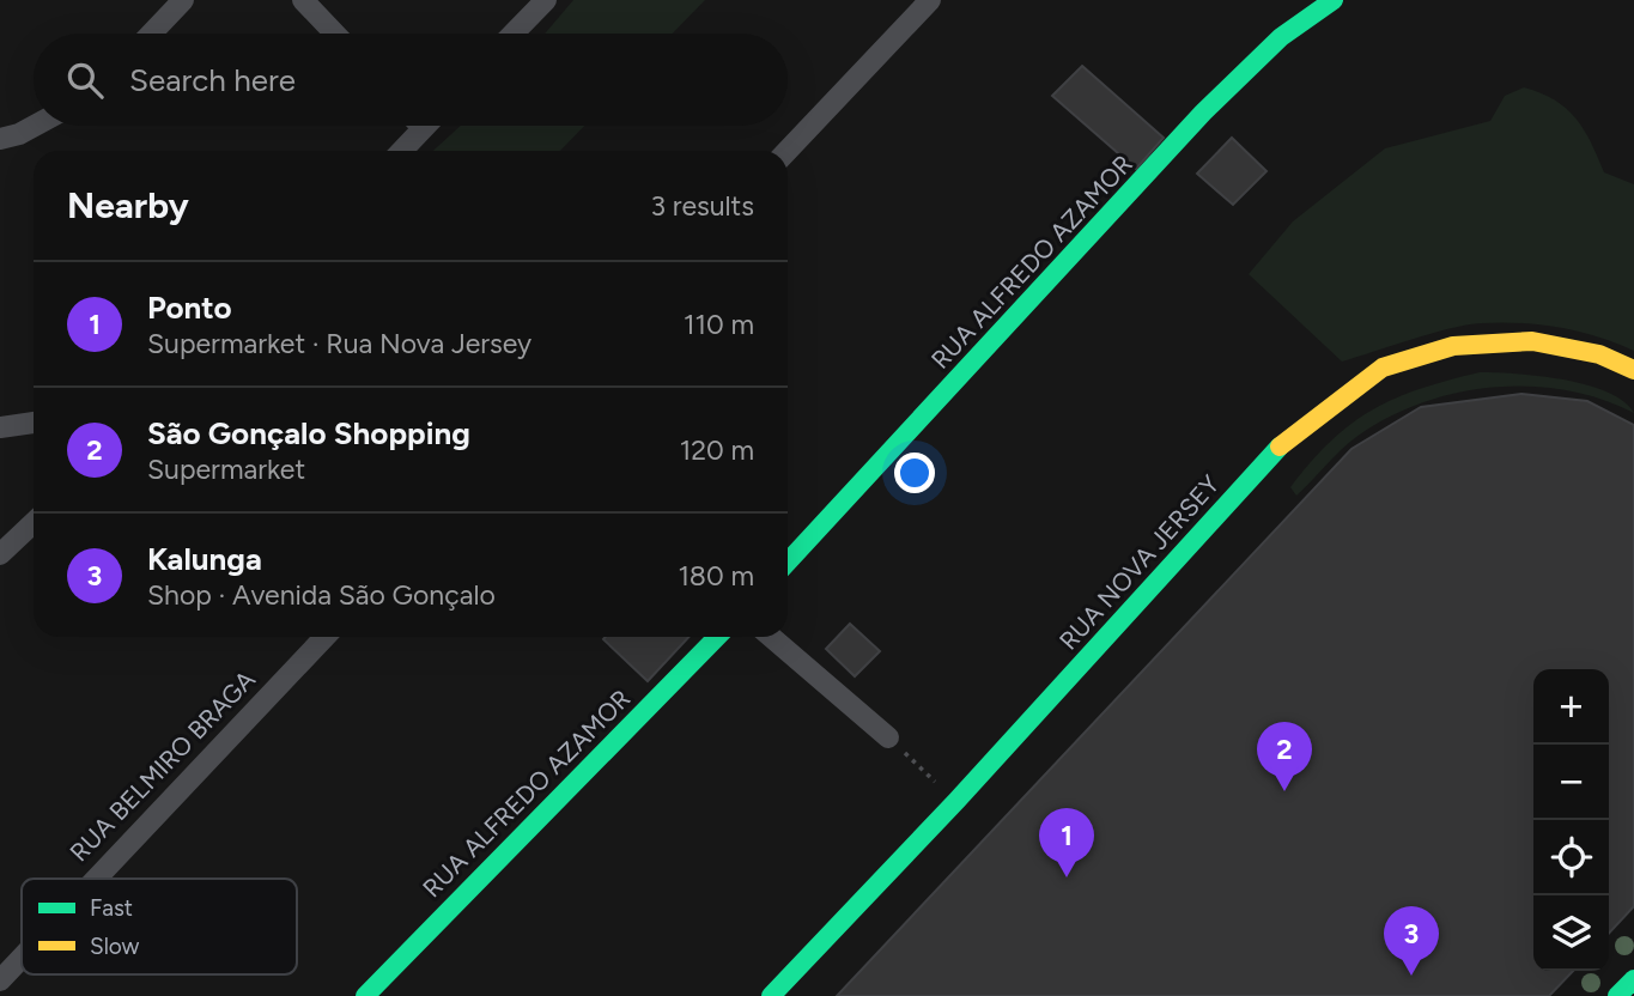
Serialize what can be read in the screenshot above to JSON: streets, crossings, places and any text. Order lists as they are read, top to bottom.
{
  "streets": {
    "street": ["RUA ALFREDO AZAMOR", "RUA NOVA JERSEY", "RUA BELMIRO BRAGA"]
  },
  "legend": ["Fast", "Slow"],
  "page": {
    "search": "Search here",
    "heading": ["Nearby", "3 results"],
    "list": [
      {
        "mark": "1",
        "name": "Ponto",
        "note": "Supermarket · Rua Nova Jersey",
        "value": "110 m"
      },
      {
        "mark": "2",
        "name": "São Gonçalo Shopping",
        "note": "Supermarket",
        "value": "120 m"
      },
      {
        "mark": "3",
        "name": "Kalunga",
        "note": "Shop · Avenida São Gonçalo",
        "value": "180 m"
      }
    ],
    "map_buttons": ["+", "−"],
    "pins": ["2", "1", "3"]
  }
}
